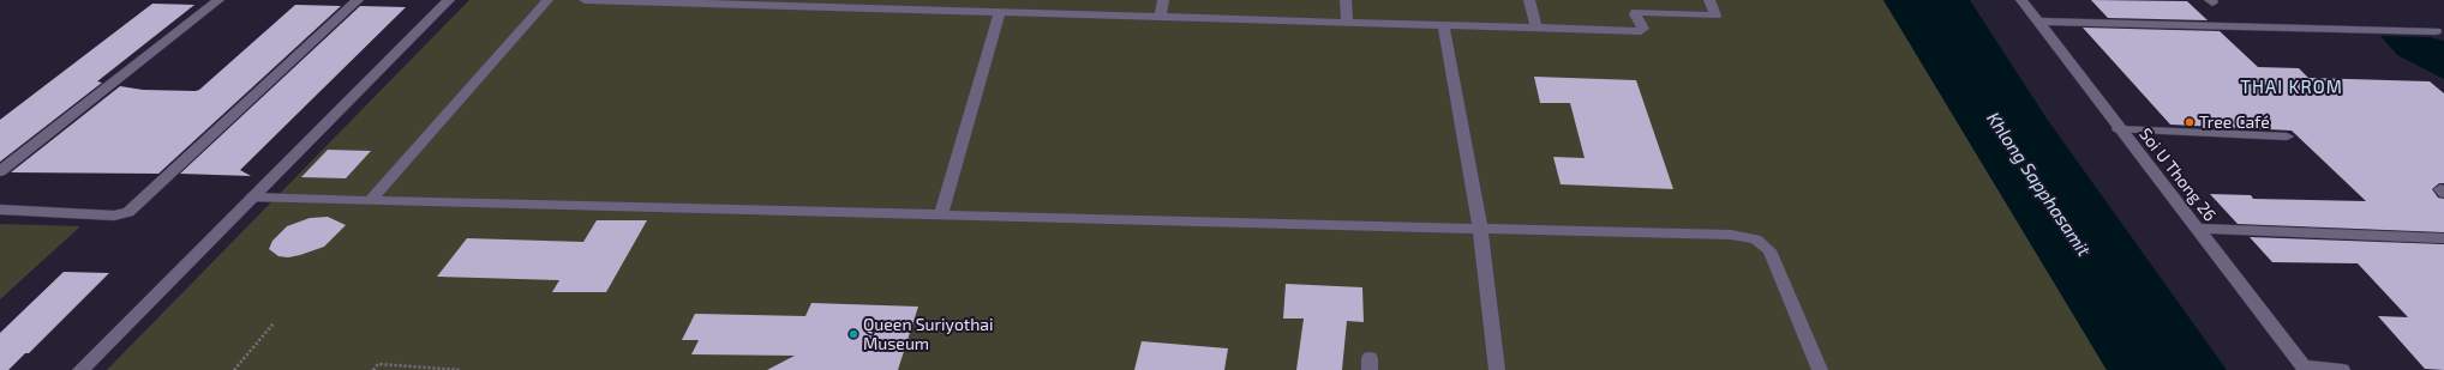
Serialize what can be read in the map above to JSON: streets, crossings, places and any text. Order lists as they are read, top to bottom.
{
  "streets": {
    "street": ["Soi U Thong 26"]
  },
  "districts": ["THAI KROM"],
  "water": ["Khlong Sapphasamit"],
  "places": ["Tree Café", "Queen Suriyothai Museum"]
}
